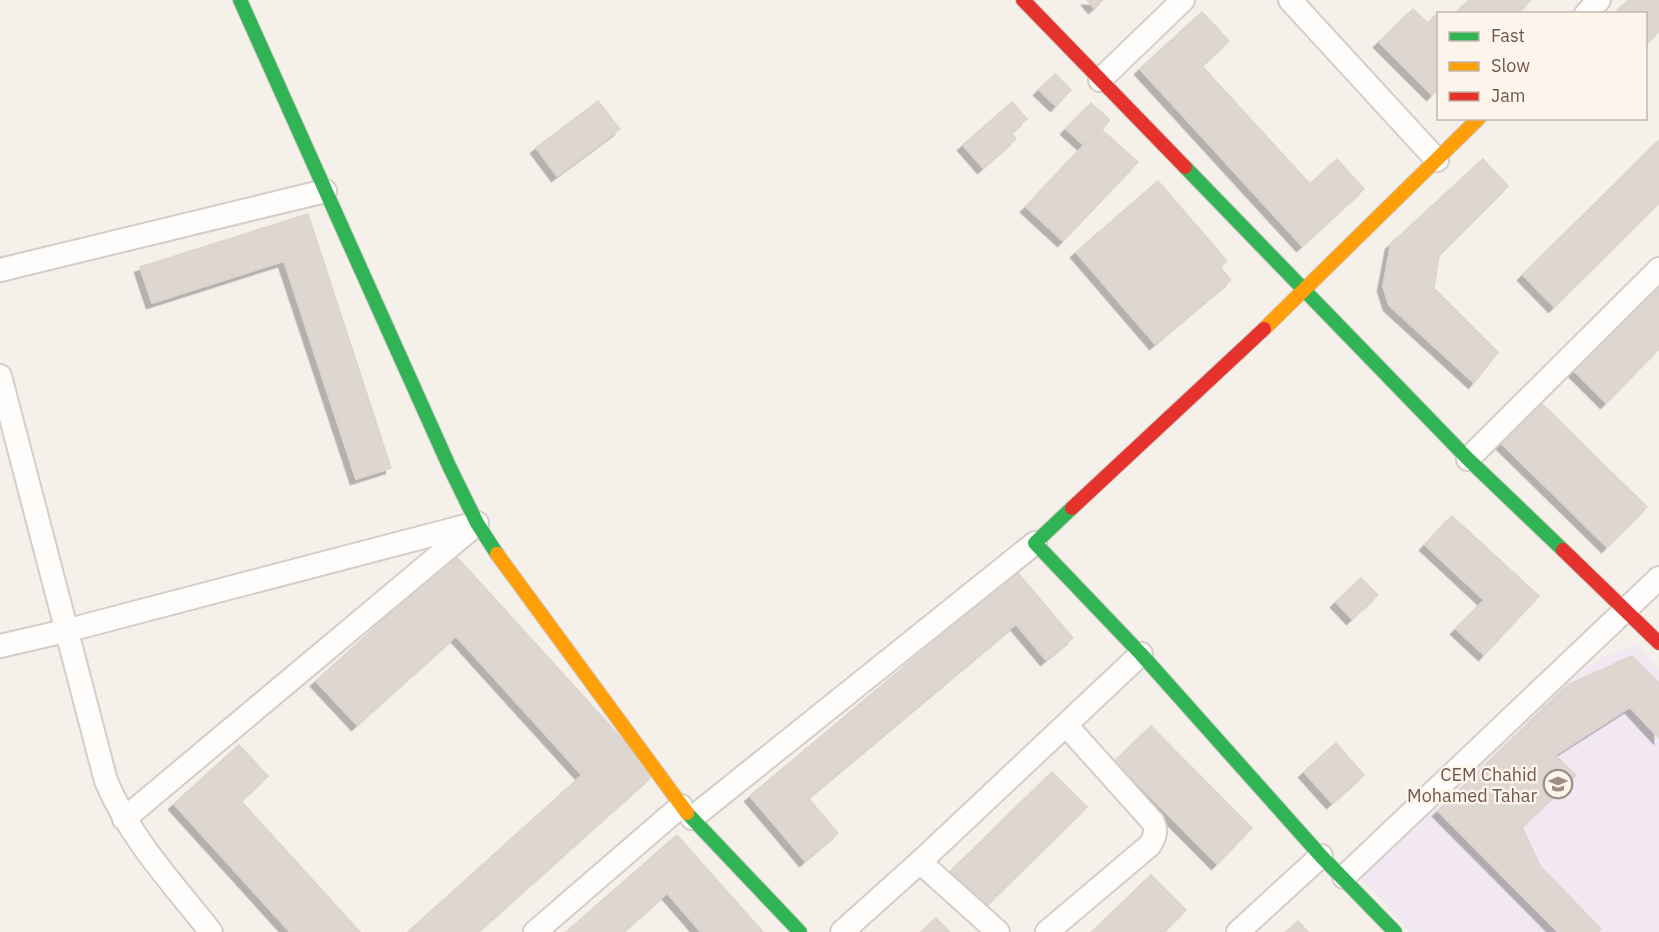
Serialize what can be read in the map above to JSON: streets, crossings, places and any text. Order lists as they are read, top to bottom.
{
  "places": {
    "school or university": ["CEM Chahid Mohamed Tahar"]
  },
  "legend": ["Fast", "Slow", "Jam"]
}
